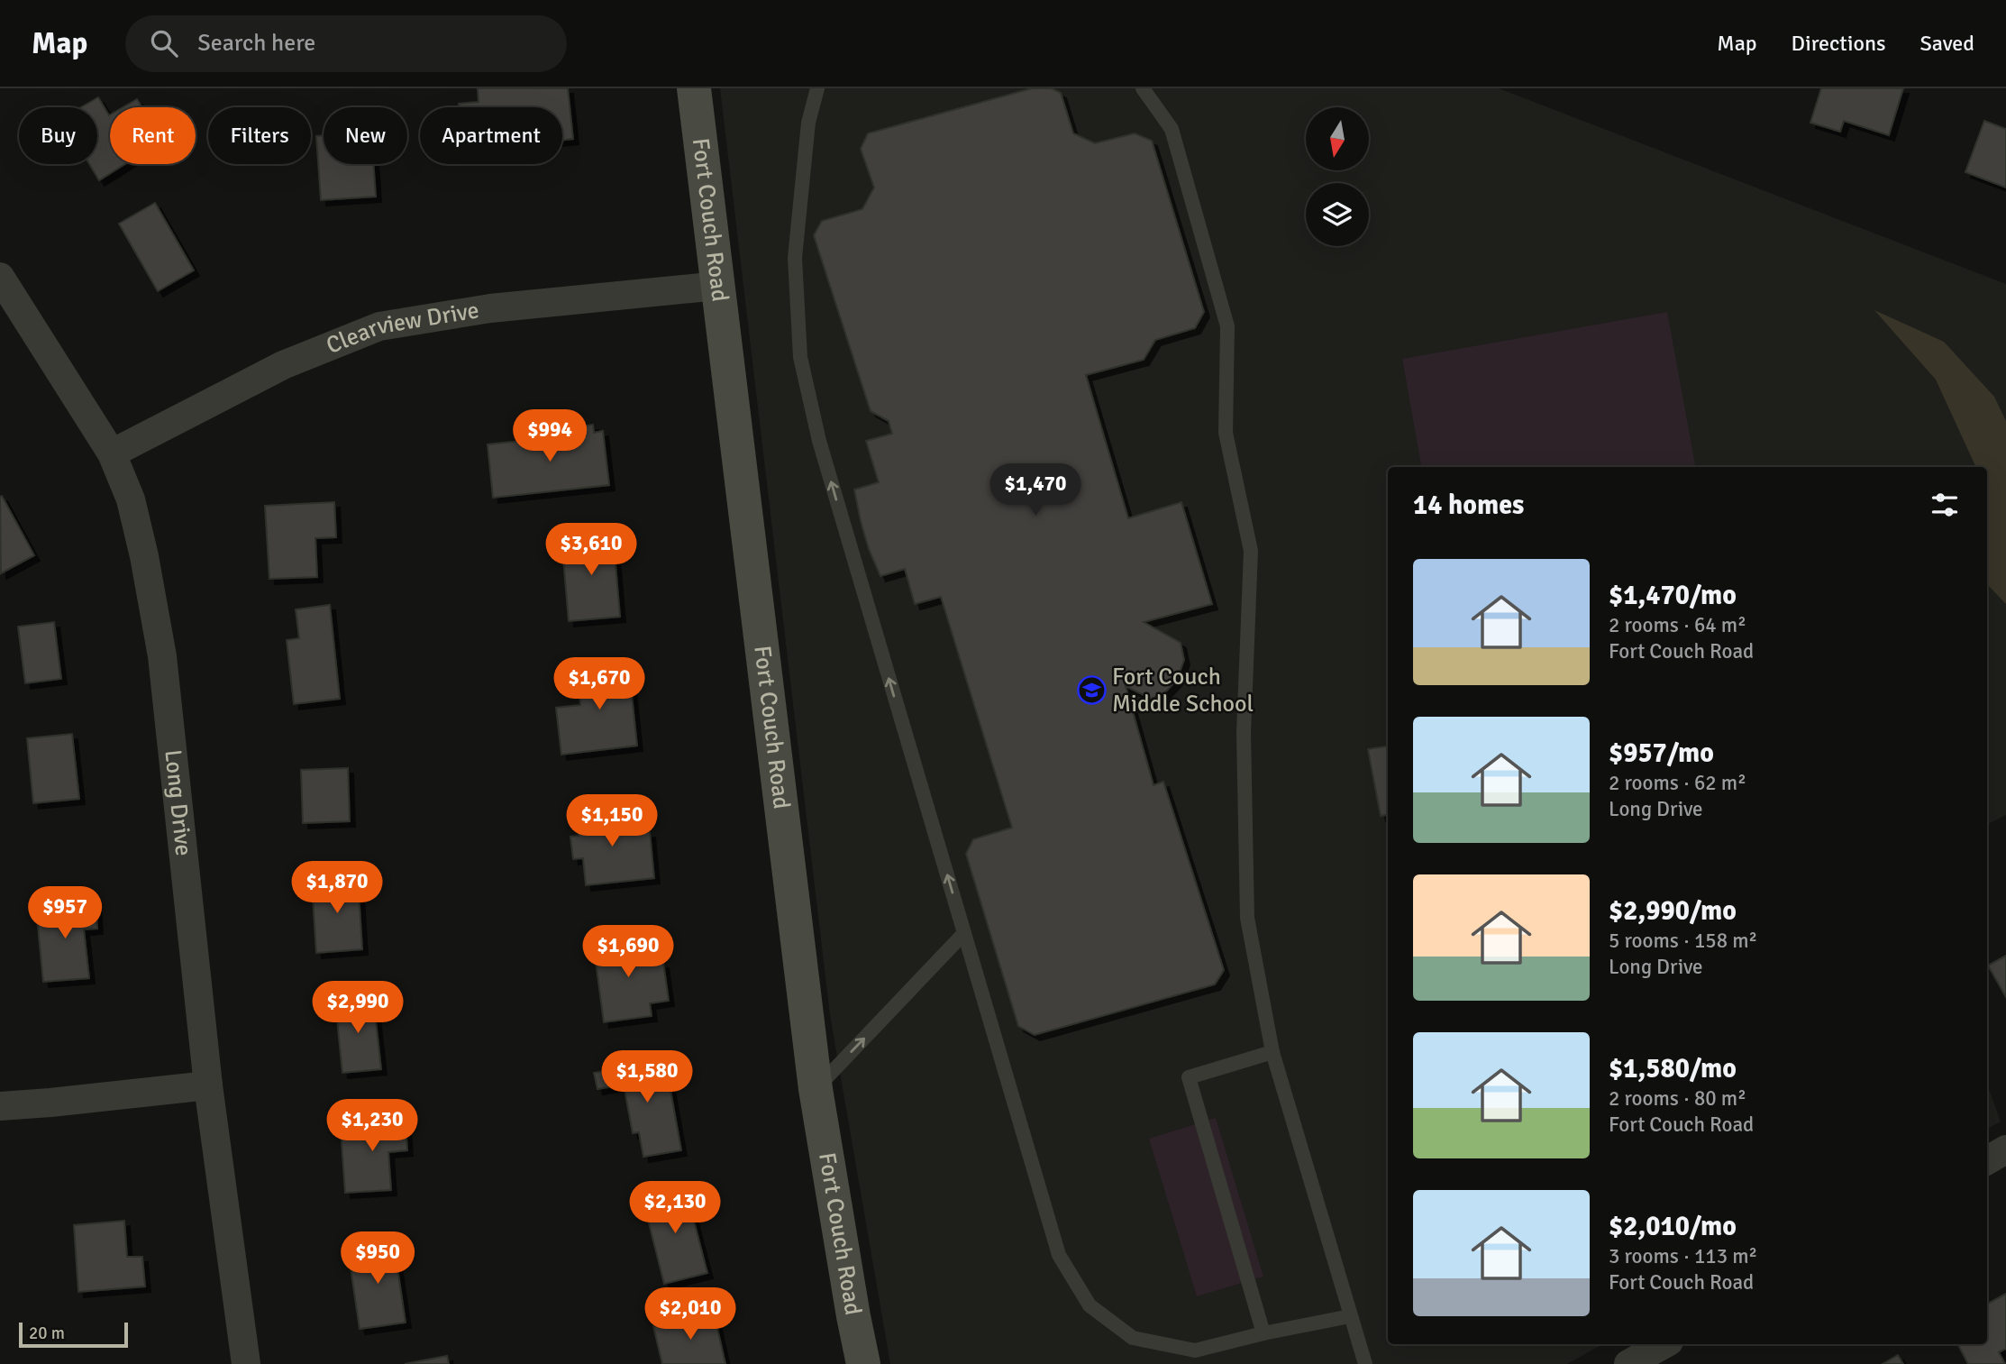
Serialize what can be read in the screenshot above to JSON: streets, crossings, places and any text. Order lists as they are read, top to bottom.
{
  "streets": {
    "street": ["Fort Couch Road", "Clearview Drive", "Long Drive"]
  },
  "crossings": [
    ["Fort Couch Road", "Clearview Drive"],
    ["Clearview Drive", "Long Drive"]
  ],
  "places": {
    "school or university": ["Fort Couch Middle School"]
  },
  "scale_bar": "20 m",
  "north": "bottom",
  "page": {
    "header": "Map",
    "search": "Search here",
    "nav": ["Map", "Directions", "Saved"],
    "chip": [
      "Buy",
      "Rent",
      "Filters",
      "New",
      "Apartment"
    ],
    "price": [
      "$994",
      "$1,470",
      "$3,610",
      "$1,670",
      "$1,150",
      "$1,870",
      "$957",
      "$1,690",
      "$2,990",
      "$1,580",
      "$1,230",
      "$2,130",
      "$950",
      "$2,010"
    ],
    "heading": "14 homes",
    "list": [
      {
        "name": "$1,470/mo",
        "note": "2 rooms · 64 m² · Fort Couch Road"
      },
      {
        "name": "$957/mo",
        "note": "2 rooms · 62 m² · Long Drive"
      },
      {
        "name": "$2,990/mo",
        "note": "5 rooms · 158 m² · Long Drive"
      },
      {
        "name": "$1,580/mo",
        "note": "2 rooms · 80 m² · Fort Couch Road"
      },
      {
        "name": "$2,010/mo",
        "note": "3 rooms · 113 m² · Fort Couch Road"
      }
    ],
    "scale": "20 m"
  }
}
